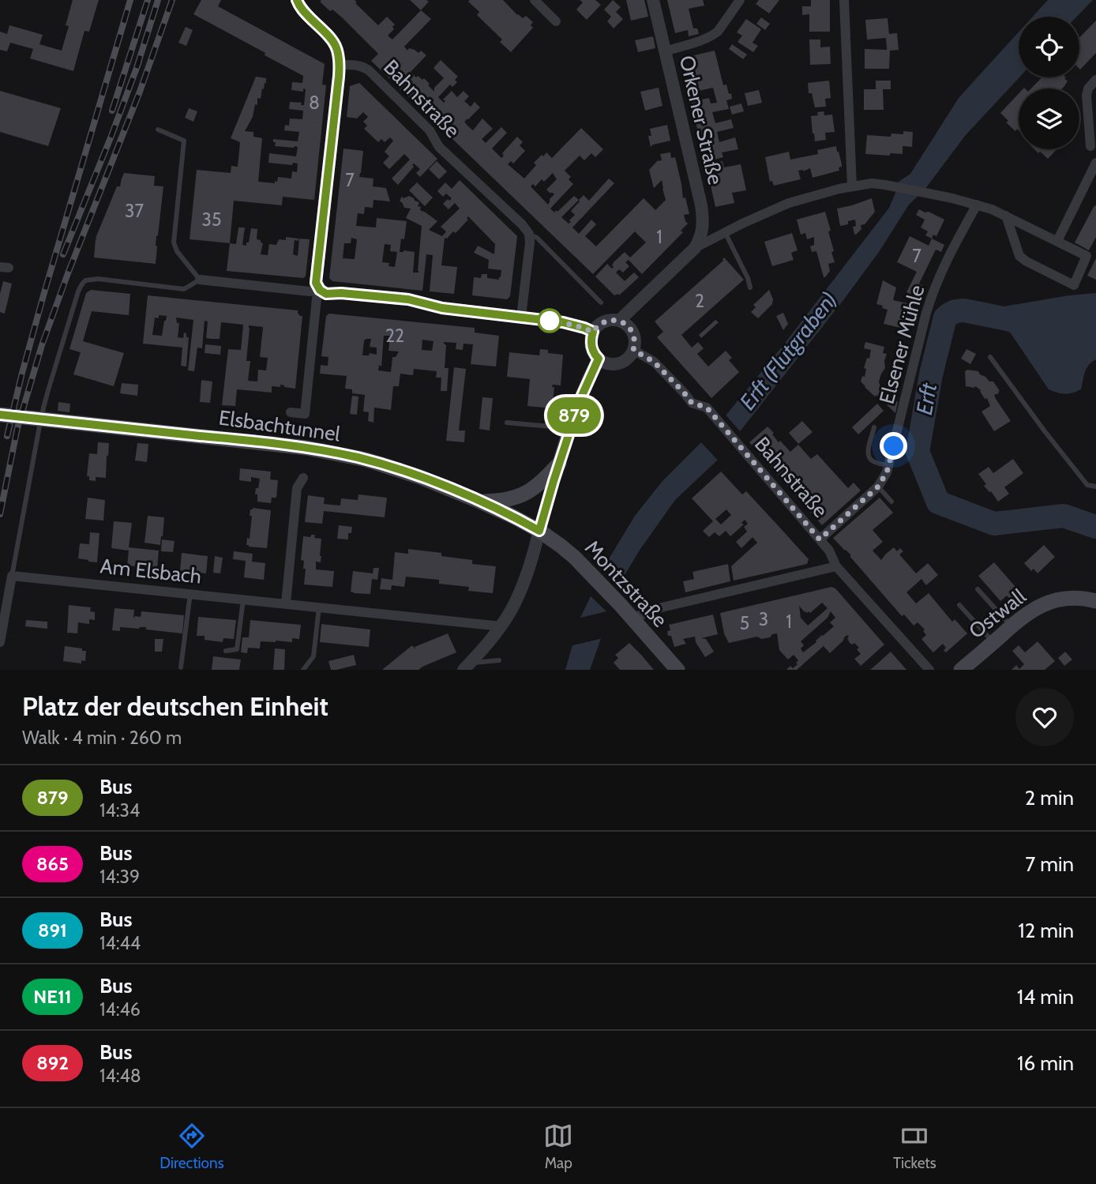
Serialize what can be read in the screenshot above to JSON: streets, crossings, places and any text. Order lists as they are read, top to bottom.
{
  "streets": {
    "main road": ["Elsbachtunnel", "Montzstraße", "Ostwall"],
    "street": [
      "Bahnstraße",
      "Orkener Straße",
      "Elsener Mühle",
      "Am Elsbach"
    ]
  },
  "crossings": [
    ["Bahnstraße", "Elsener Mühle"],
    ["Elsbachtunnel", "Montzstraße"]
  ],
  "water": ["Erft (Flutgraben)", "Erft"],
  "lines": ["bus line 879"],
  "house_numbers": [
    "8",
    "7",
    "37",
    "35",
    "1",
    "7",
    "2",
    "22",
    "3",
    "1",
    "5"
  ],
  "page": {
    "on_map": "879",
    "heading": ["Platz der deutschen Einheit", "Walk · 4 min · 260 m"],
    "list": [
      {
        "mark": "879",
        "name": "Bus",
        "note": "14:34",
        "value": "2 min"
      },
      {
        "mark": "865",
        "name": "Bus",
        "note": "14:39",
        "value": "7 min"
      },
      {
        "mark": "891",
        "name": "Bus",
        "note": "14:44",
        "value": "12 min"
      },
      {
        "mark": "NE11",
        "name": "Bus",
        "note": "14:46",
        "value": "14 min"
      },
      {
        "mark": "892",
        "name": "Bus",
        "note": "14:48",
        "value": "16 min"
      }
    ],
    "tabs": ["Directions", "Map", "Tickets"]
  }
}
